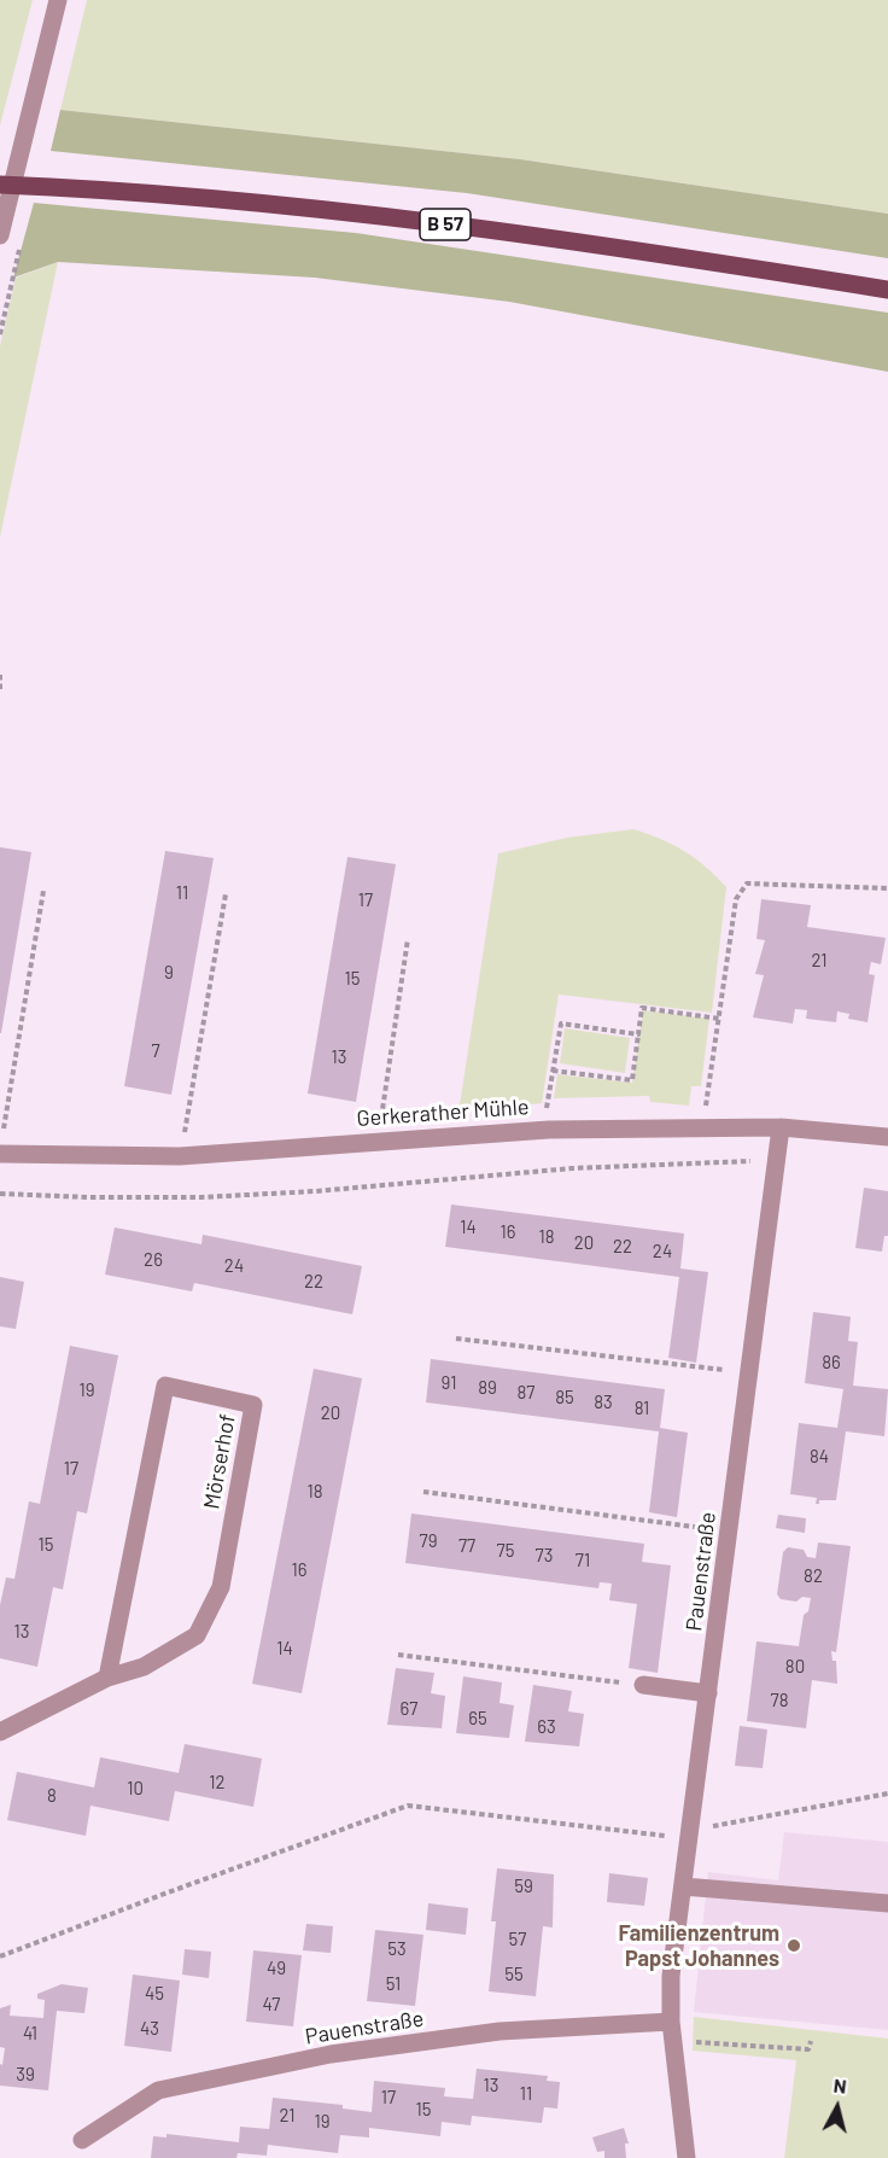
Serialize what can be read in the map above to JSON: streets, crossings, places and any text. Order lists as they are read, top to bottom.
{
  "streets": {
    "main road": ["B 57"],
    "street": ["Gerkerather Mühle", "Mörserhof", "Pauenstraße"]
  },
  "crossings": [
    ["Gerkerather Mühle", "Pauenstraße"]
  ],
  "places": ["Familienzentrum Papst Johannes"],
  "house_numbers": [
    "11",
    "17",
    "21",
    "9",
    "15",
    "7",
    "13",
    "14",
    "16",
    "18",
    "20",
    "22",
    "24",
    "26",
    "24",
    "22",
    "86",
    "91",
    "89",
    "19",
    "87",
    "85",
    "83",
    "81",
    "20",
    "84",
    "17",
    "18",
    "79",
    "15",
    "77",
    "75",
    "73",
    "71",
    "16",
    "82",
    "13",
    "14",
    "80",
    "78",
    "67",
    "65",
    "63",
    "12",
    "10",
    "8",
    "59",
    "57",
    "53",
    "49",
    "55",
    "51",
    "45",
    "47",
    "43",
    "41",
    "39",
    "13",
    "11",
    "17",
    "15",
    "21",
    "19"
  ],
  "north": "top"
}
